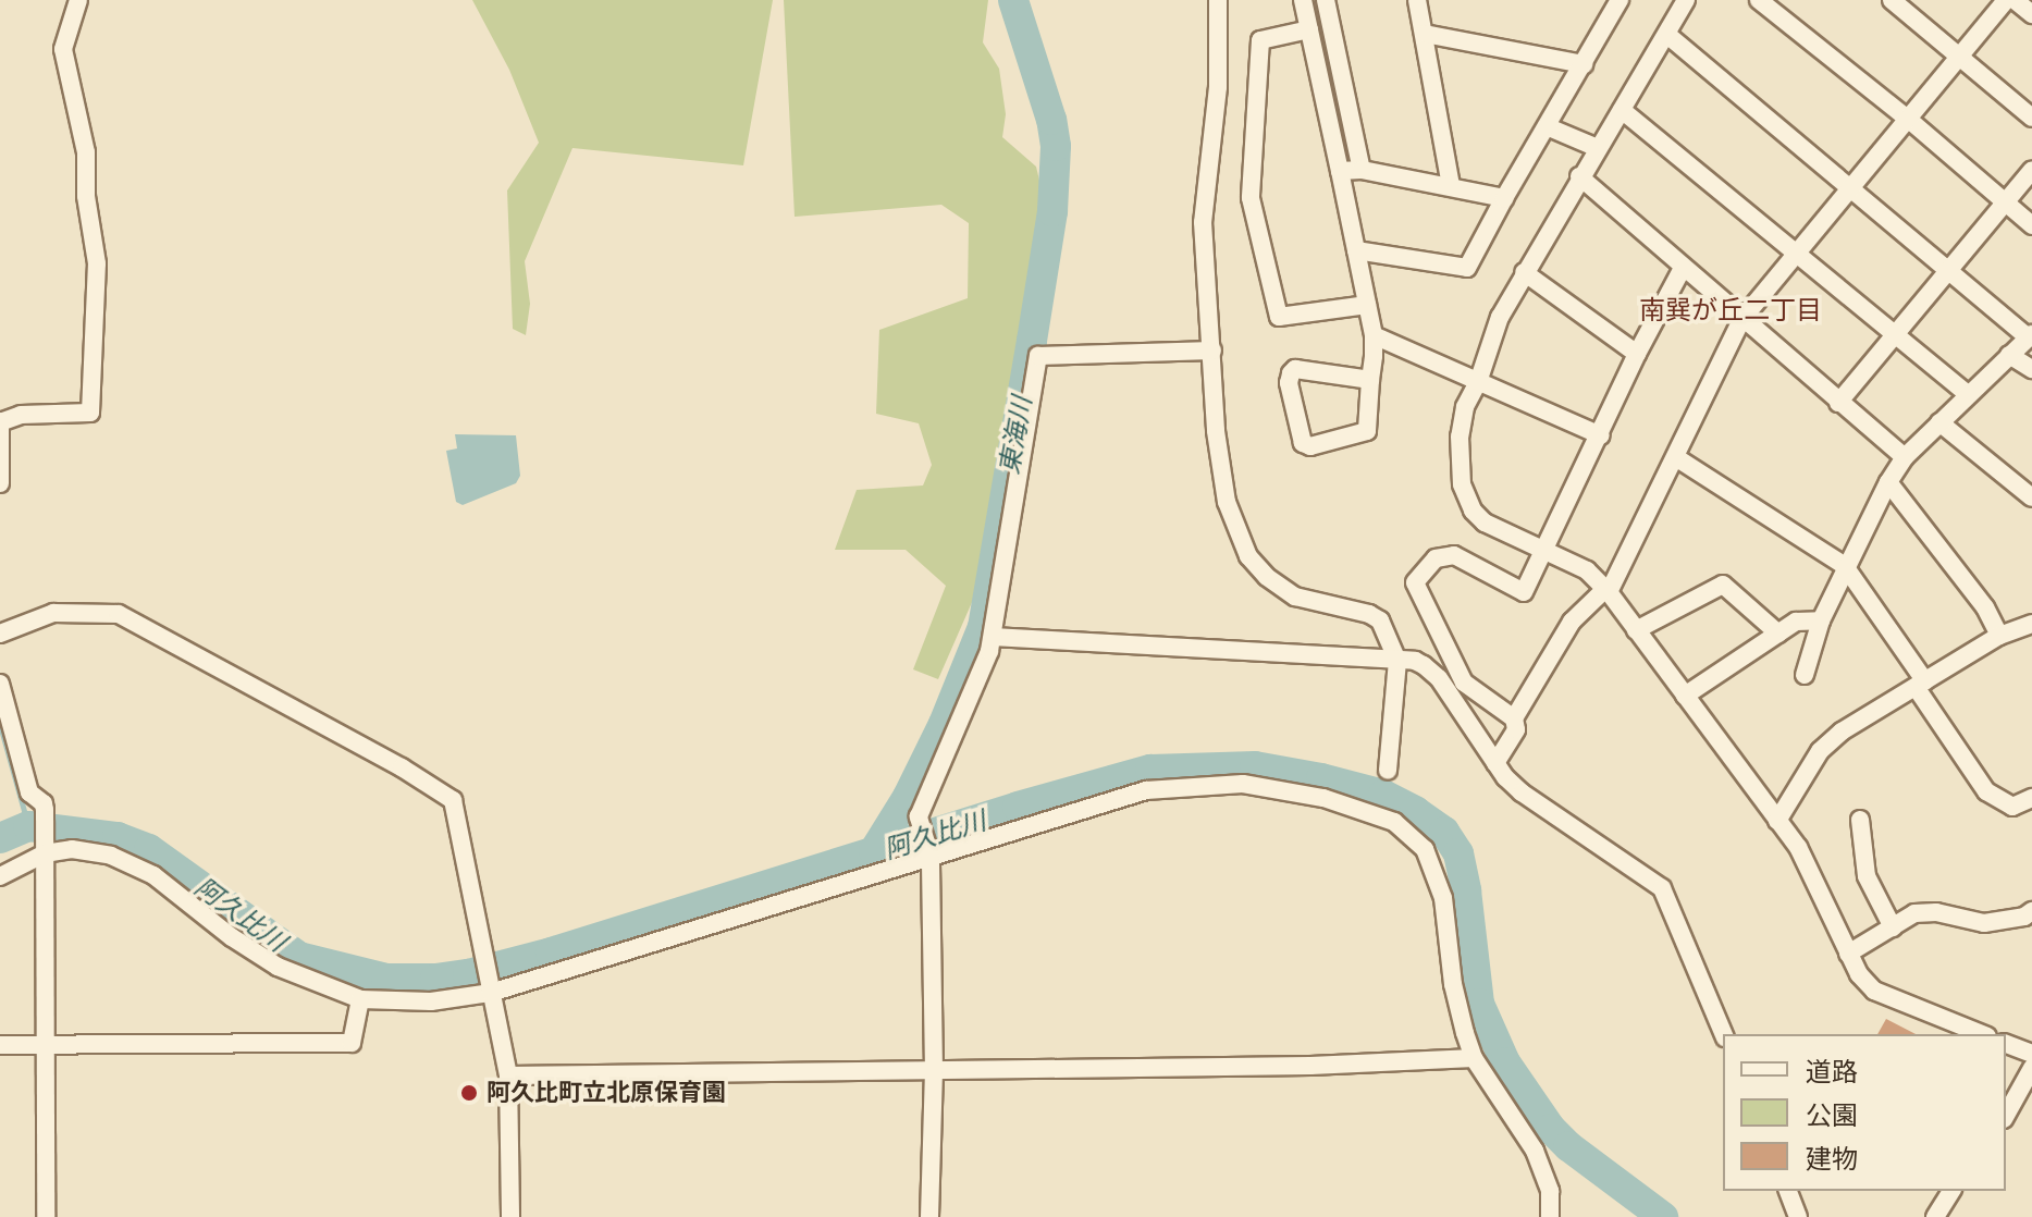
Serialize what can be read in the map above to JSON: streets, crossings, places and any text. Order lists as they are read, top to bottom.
{
  "districts": ["南巽が丘二丁目"],
  "water": ["東海川", "阿久比川"],
  "places": ["阿久比町立北原保育園"],
  "legend": ["道路", "公園", "建物"]
}
